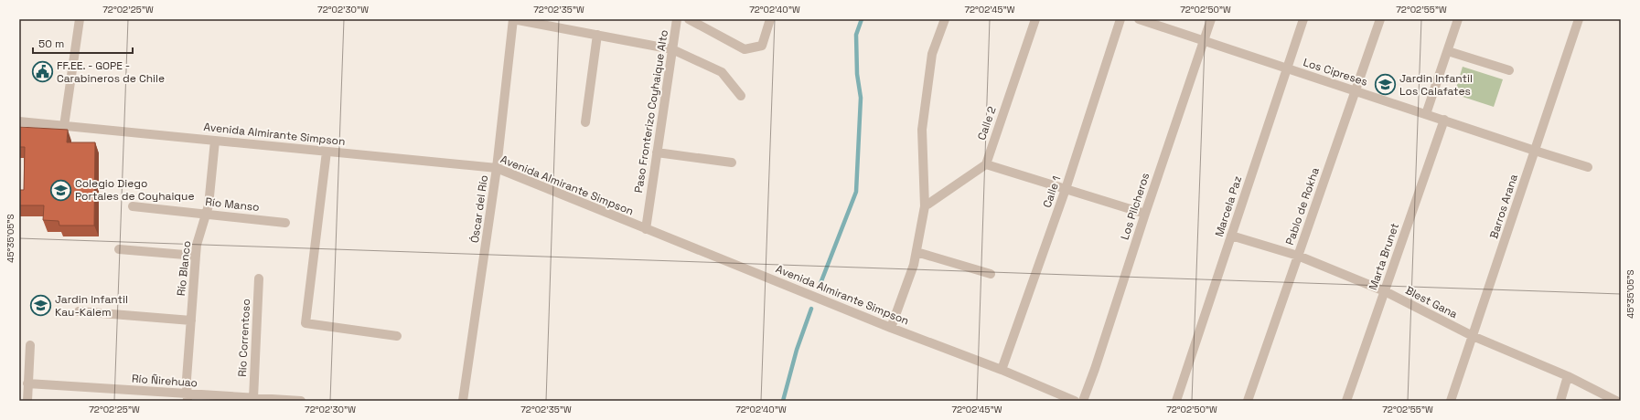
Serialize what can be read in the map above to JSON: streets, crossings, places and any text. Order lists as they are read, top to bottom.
{
  "streets": {
    "street": [
      "Los Cipreses",
      "Paso Fronterizo Coyhaique Alto",
      "Calle 2",
      "Avenida Almirante Simpson",
      "Calle 1",
      "Río Manso",
      "Los Pilcheros",
      "Marcela Paz",
      "Pablo de Rokha",
      "Barros Arana",
      "Óscar del Río",
      "Marta Brunet",
      "Río Blanco",
      "Blest Gana",
      "Río Correntoso",
      "Río Ñirehuao"
    ]
  },
  "crossings": [
    ["Los Cipreses", "Los Pilcheros"],
    ["Los Cipreses", "Marcela Paz"],
    ["Los Cipreses", "Pablo de Rokha"],
    ["Los Cipreses", "Barros Arana"],
    ["Los Cipreses", "Marta Brunet"],
    ["Paso Fronterizo Coyhaique Alto", "Avenida Almirante Simpson"],
    ["Avenida Almirante Simpson", "Calle 1"],
    ["Avenida Almirante Simpson", "Óscar del Río"],
    ["Avenida Almirante Simpson", "Río Blanco"],
    ["Río Manso", "Río Blanco"],
    ["Marcela Paz", "Blest Gana"],
    ["Pablo de Rokha", "Blest Gana"],
    ["Barros Arana", "Blest Gana"],
    ["Marta Brunet", "Blest Gana"],
    ["Río Blanco", "Río Ñirehuao"],
    ["Río Correntoso", "Río Ñirehuao"]
  ],
  "places": {
    "public building": ["FF.EE. - GOPE - Carabineros de Chile"],
    "school or university": ["Jardin Infantil Los Calafates", "Colegio Diego Portales de Coyhaique", "Jardin Infantil Kau-Kalem"]
  },
  "scale_bar": "50 m",
  "coordinates": [
    "72°02'25\"W",
    "72°02'30\"W",
    "72°02'35\"W",
    "72°02'40\"W",
    "72°02'45\"W",
    "72°02'50\"W",
    "72°02'55\"W",
    "45°35'05\"S"
  ]
}
